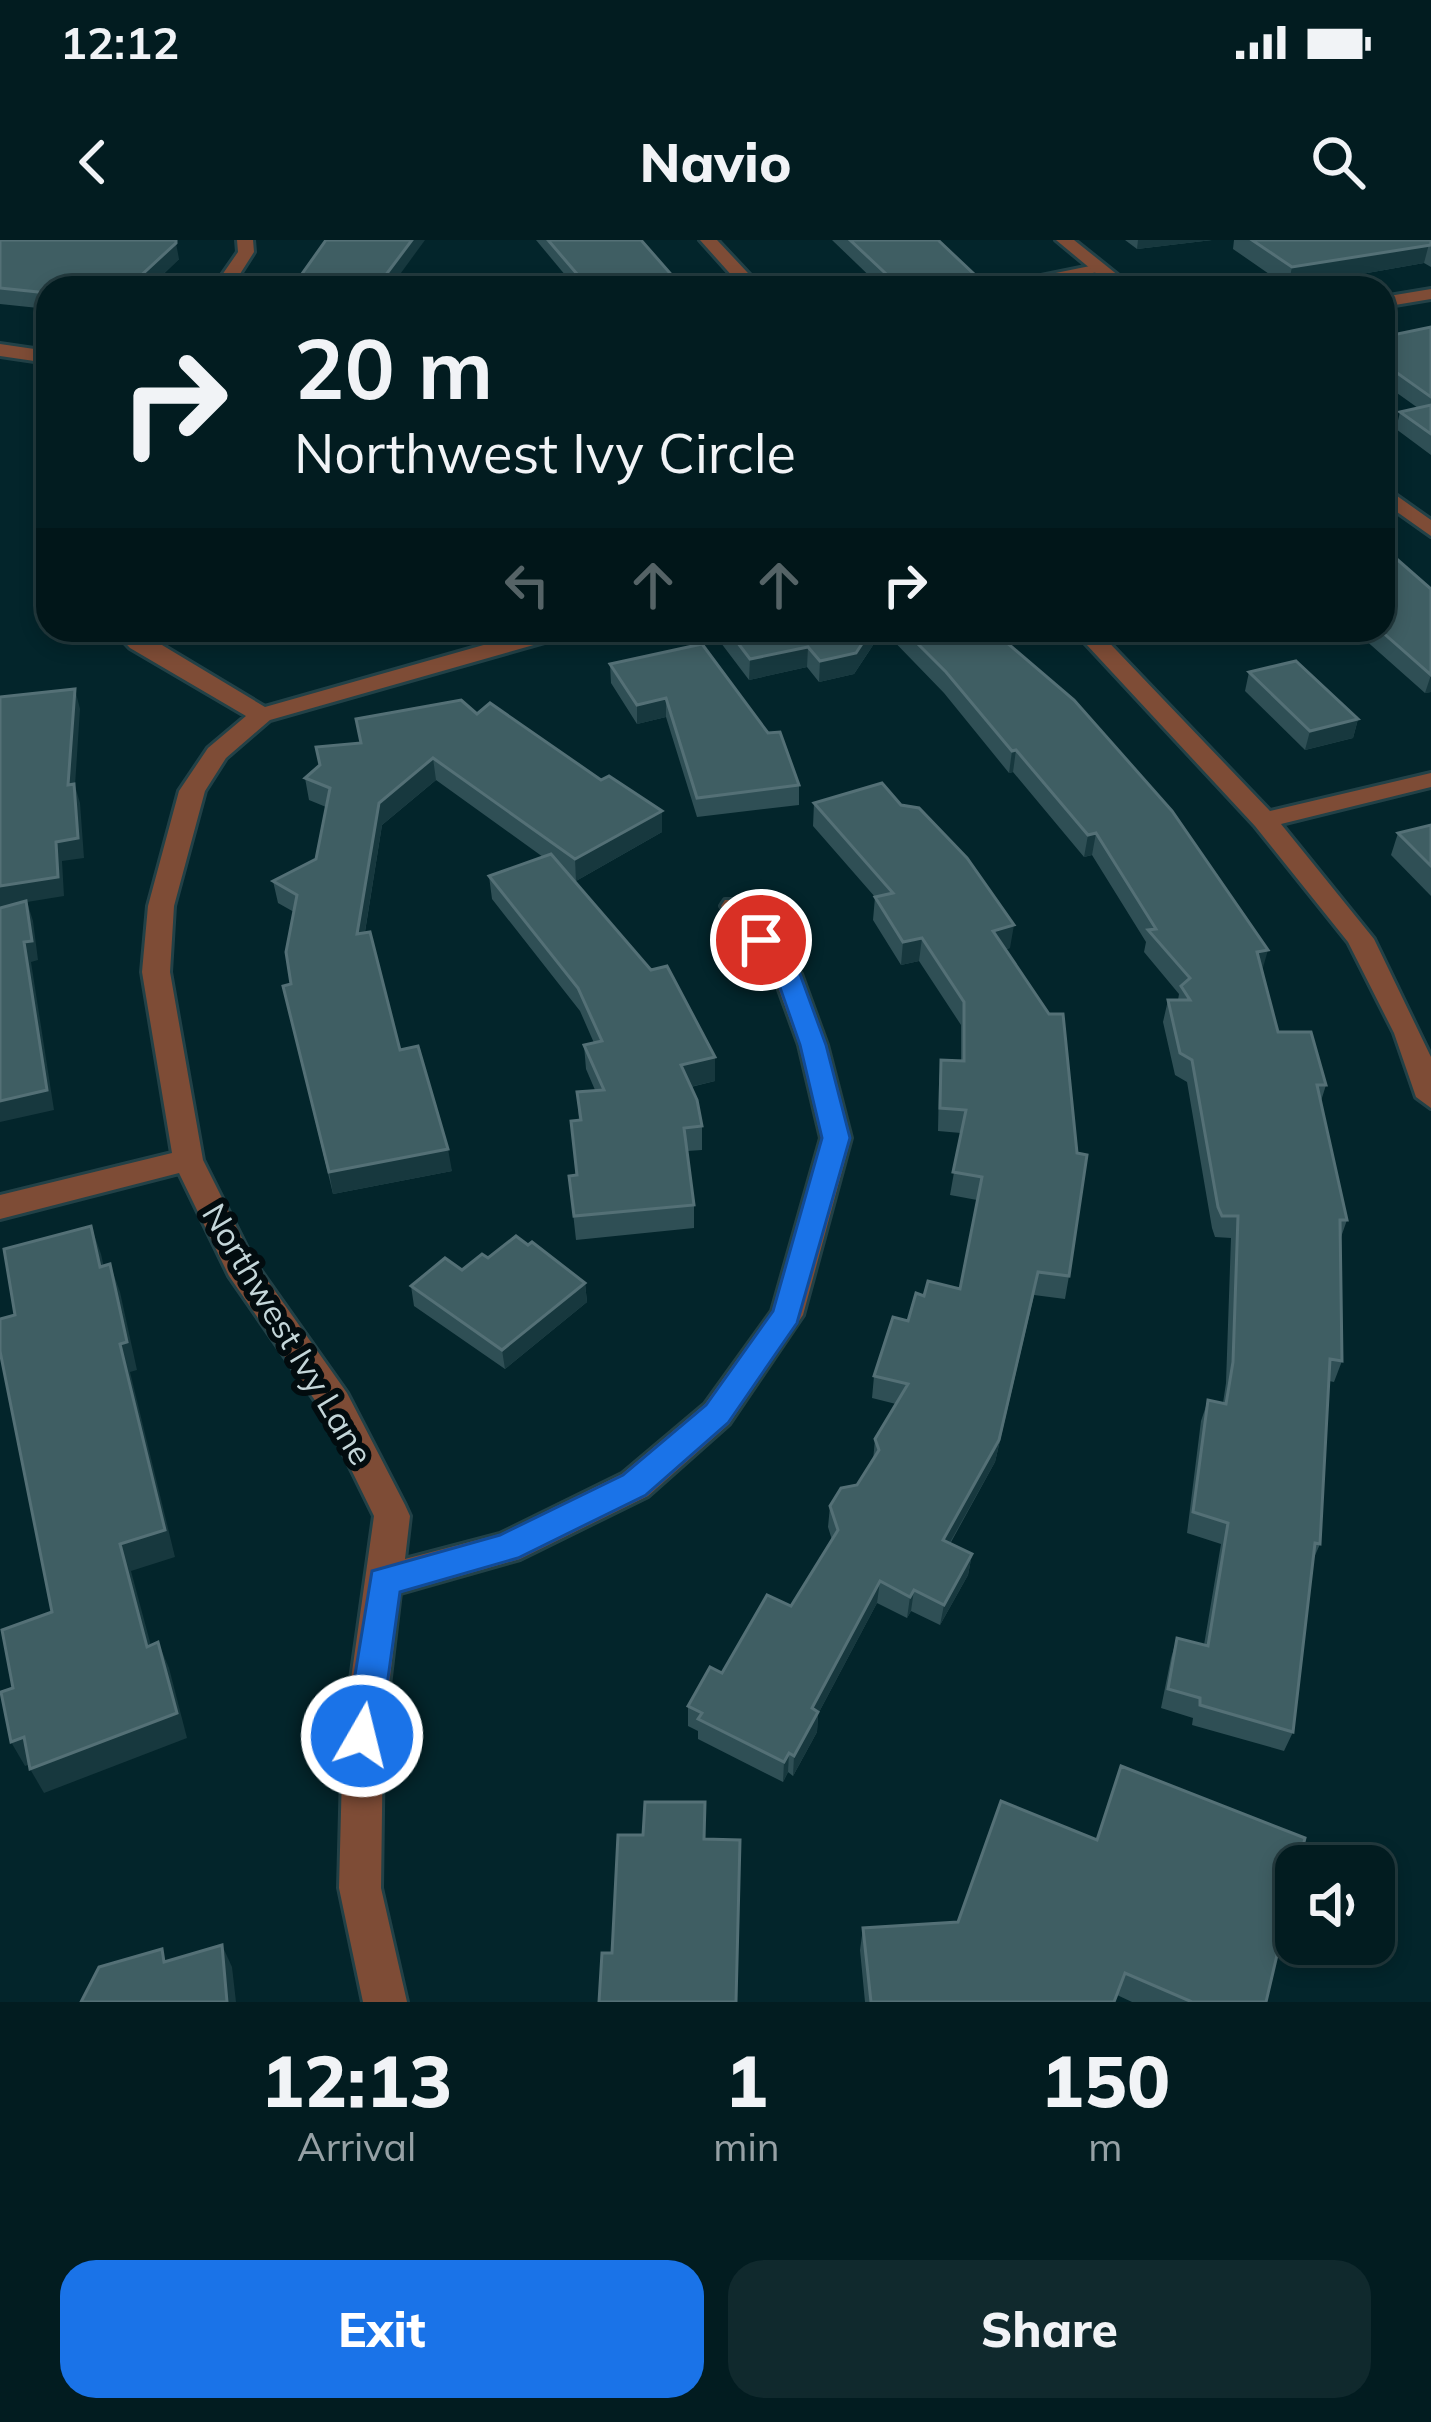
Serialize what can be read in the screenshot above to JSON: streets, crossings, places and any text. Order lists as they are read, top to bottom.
{
  "streets": {
    "street": ["Northwest Ivy Lane"]
  },
  "page": {
    "status": "12:12",
    "header": "Navio",
    "turn": ["20 m", "Northwest Ivy Circle"],
    "eta": [
      "12:13",
      "Arrival",
      "1",
      "min",
      "150",
      "m"
    ],
    "buttons": ["Exit", "Share"]
  }
}
